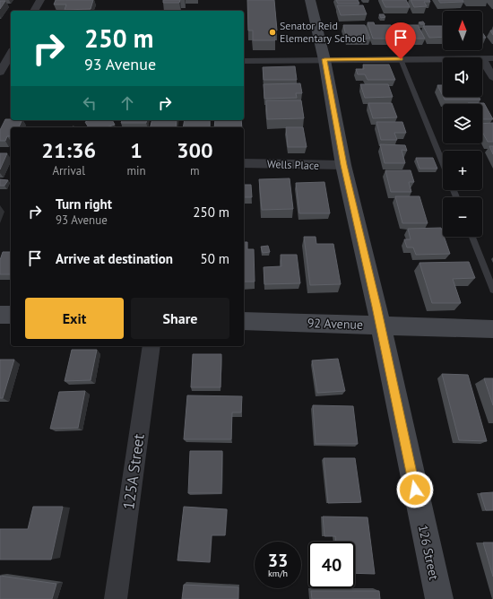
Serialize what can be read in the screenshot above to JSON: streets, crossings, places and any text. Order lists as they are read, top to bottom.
{
  "streets": {
    "street": [
      "Wells Place",
      "92 Avenue",
      "125A Street",
      "126 Street"
    ]
  },
  "crossings": [
    ["Wells Place", "126 Street"],
    ["92 Avenue", "126 Street"]
  ],
  "places": ["Senator Reid Elementary School"],
  "north": "top",
  "page": {
    "map_buttons": ["+", "−"],
    "turn": ["250 m", "93 Avenue"],
    "eta": [
      "21:36",
      "Arrival",
      "1",
      "min",
      "300",
      "m"
    ],
    "list": [
      {
        "name": "Turn right",
        "note": "93 Avenue",
        "value": "250 m"
      },
      {
        "name": "Arrive at destination",
        "value": "50 m"
      }
    ],
    "buttons": ["Exit", "Share"],
    "speed": "33 km/h",
    "limit": "40"
  }
}
